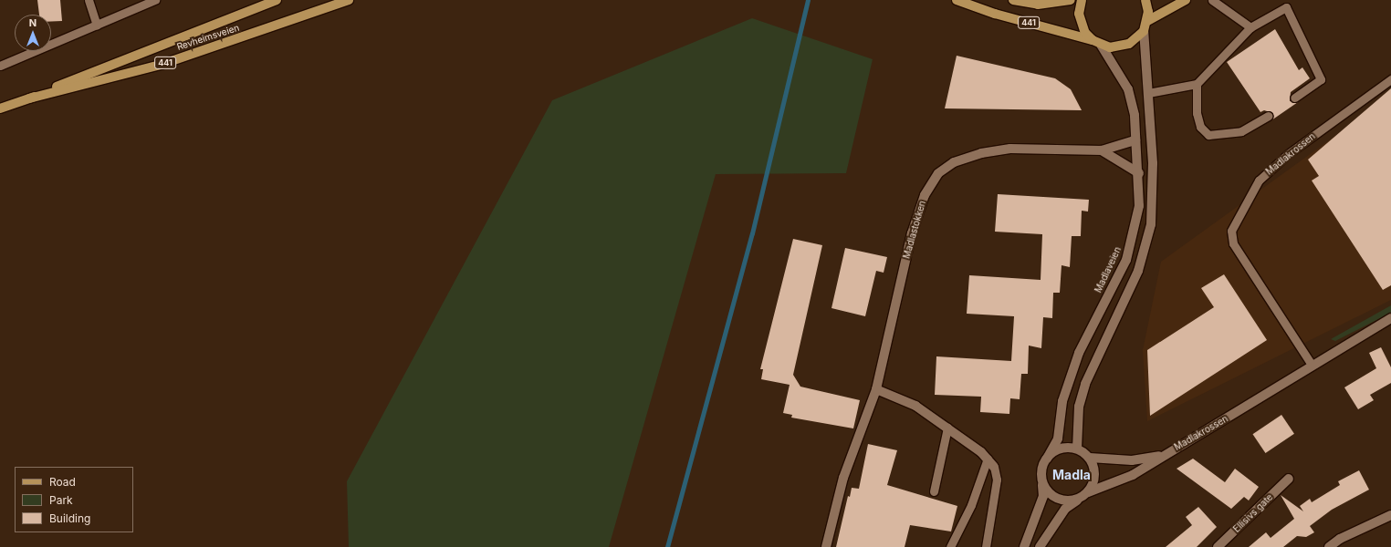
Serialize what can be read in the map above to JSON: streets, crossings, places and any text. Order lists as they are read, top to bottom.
{
  "streets": {
    "main road": ["441", "Revheimsveien"],
    "street": [
      "Madlakrossen",
      "Madlastokken",
      "Madlaveien",
      "Ellisivs gate"
    ]
  },
  "crossings": [
    ["441", "Madlaveien"],
    ["Madlakrossen", "Madlaveien"],
    ["Madlastokken", "Madlaveien"]
  ],
  "districts": ["Madla"],
  "legend": ["Road", "Park", "Building"],
  "north": "top"
}
